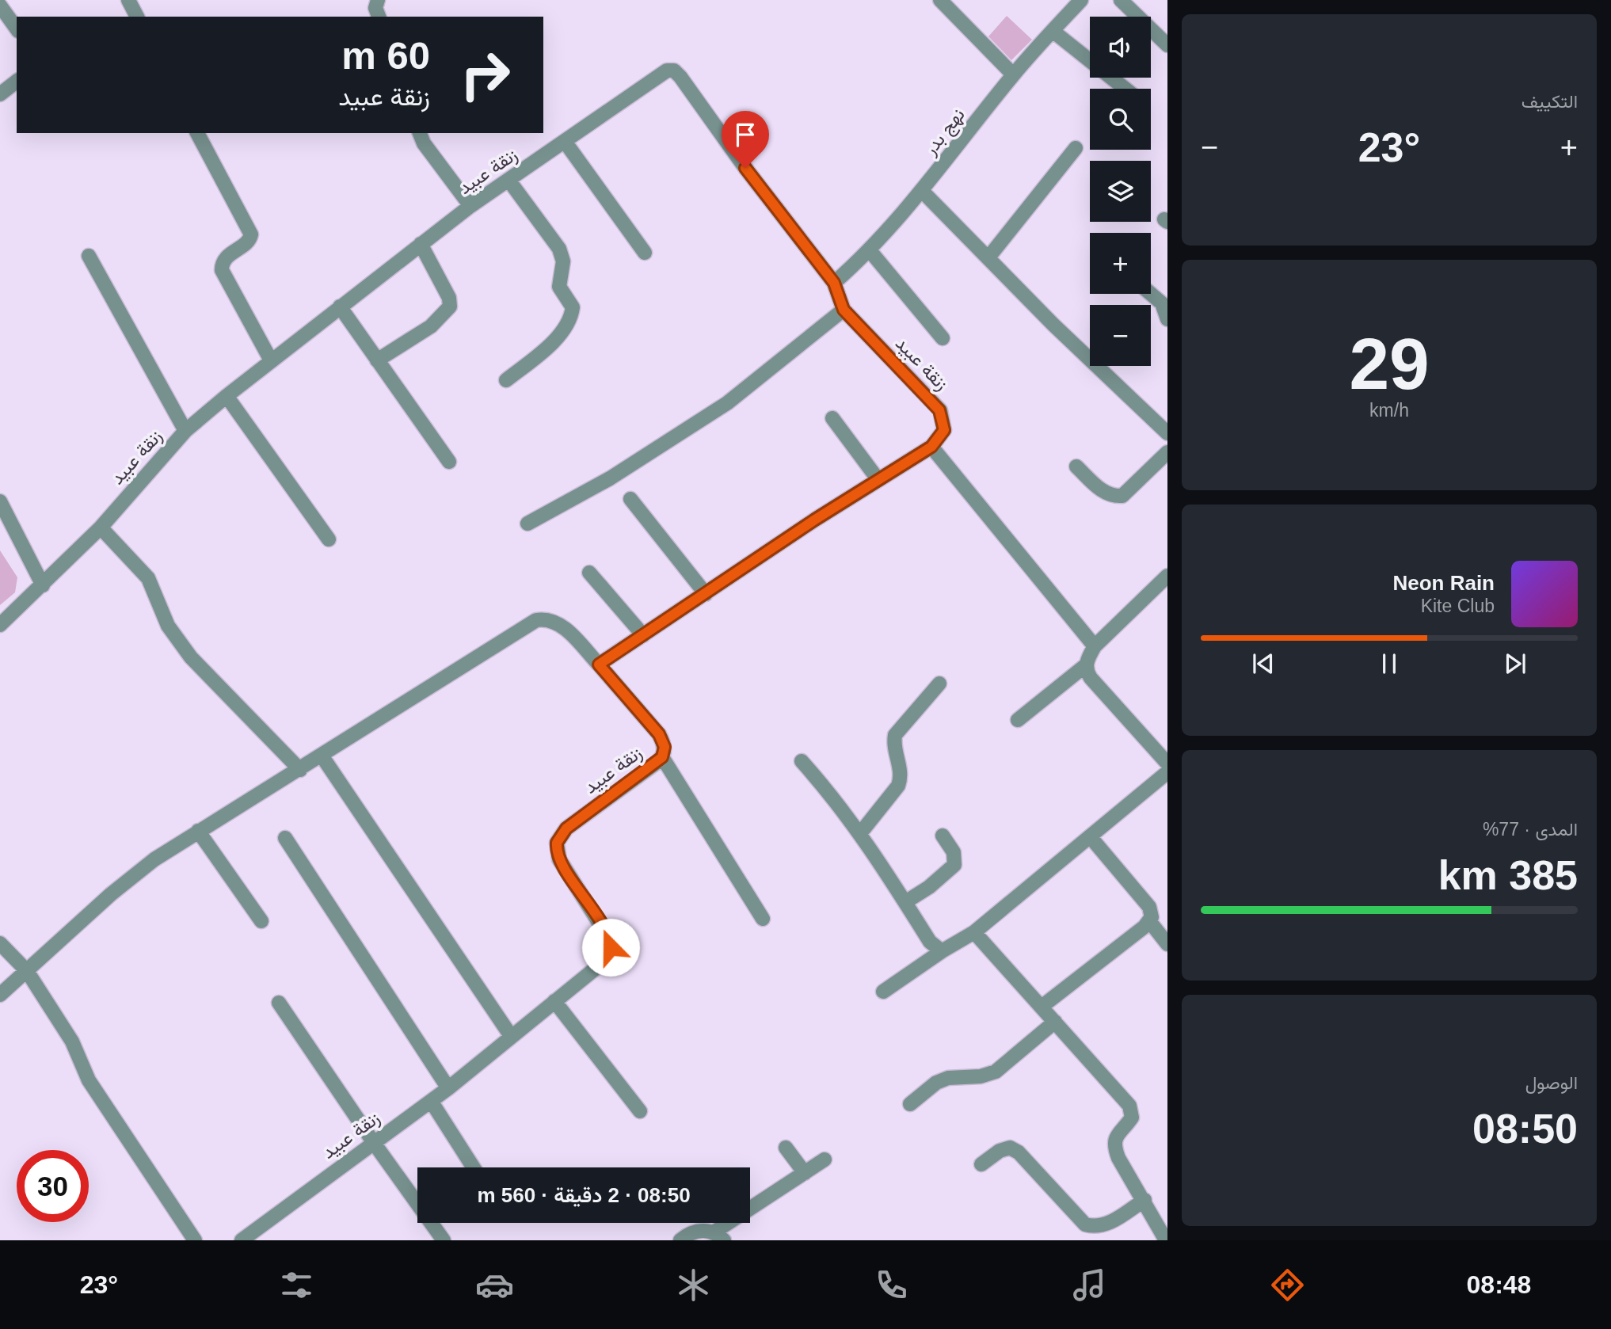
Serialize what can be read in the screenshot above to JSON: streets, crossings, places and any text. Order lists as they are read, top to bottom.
{
  "streets": {
    "street": ["نهج بدر", "زنقة عبيد"]
  },
  "crossings": [
    ["نهج بدر", "زنقة عبيد"]
  ],
  "page": {
    "tile": [
      "التكييف",
      ["29", "km/h"],
      ["المدى · 77%", "385 km"],
      ["الوصول", "08:50"]
    ],
    "map_buttons": ["+", "−"],
    "turn": ["60 m", "زنقة عبيد"],
    "heat": ["−", "23°", "+"],
    "song": ["Neon Rain", "Kite Club"],
    "limit": "30",
    "trip": "08:50 · 2 دقيقة · 560 m",
    "tabs": ["08:48", "23°"]
  }
}
